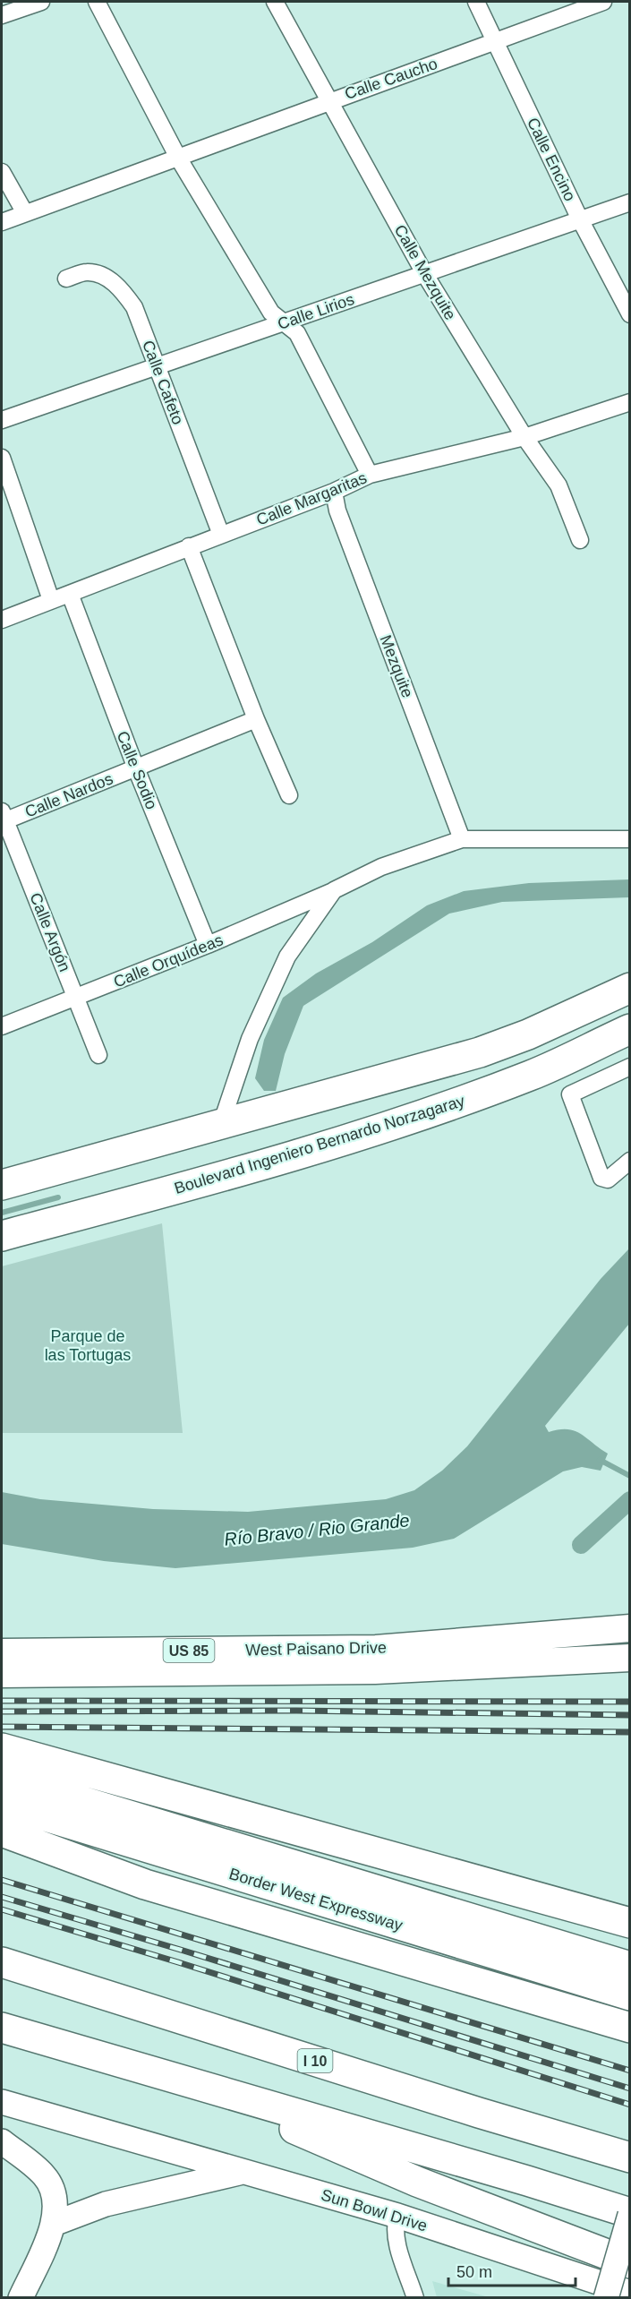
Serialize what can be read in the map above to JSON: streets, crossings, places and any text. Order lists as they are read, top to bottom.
{
  "streets": {
    "highway": ["Boulevard Ingeniero Bernardo Norzagaray", "Border West Expressway", "I 10"],
    "main road": ["West Paisano Drive", "US 85"],
    "street": [
      "Calle Caucho",
      "Calle Encino",
      "Calle Mezquite",
      "Calle Lirios",
      "Calle Cafeto",
      "Calle Margaritas",
      "Mezquite",
      "Calle Sodio",
      "Calle Nardos",
      "Calle Argón",
      "Calle Orquídeas",
      "Sun Bowl Drive"
    ]
  },
  "crossings": [
    ["Calle Caucho", "Calle Encino"],
    ["Calle Caucho", "Calle Mezquite"],
    ["Calle Encino", "Calle Lirios"],
    ["Calle Mezquite", "Calle Lirios"],
    ["Calle Mezquite", "Calle Margaritas"],
    ["Calle Lirios", "Calle Cafeto"],
    ["Calle Cafeto", "Calle Margaritas"],
    ["Calle Margaritas", "Mezquite"],
    ["Calle Margaritas", "Calle Sodio"],
    ["Mezquite", "Calle Orquídeas"],
    ["Calle Sodio", "Calle Nardos"],
    ["Calle Sodio", "Calle Orquídeas"],
    ["Calle Nardos", "Calle Argón"],
    ["Calle Argón", "Calle Orquídeas"]
  ],
  "water": ["Río Bravo / Rio Grande"],
  "parks": ["Parque de las Tortugas"],
  "scale_bar": "50 m"
}
